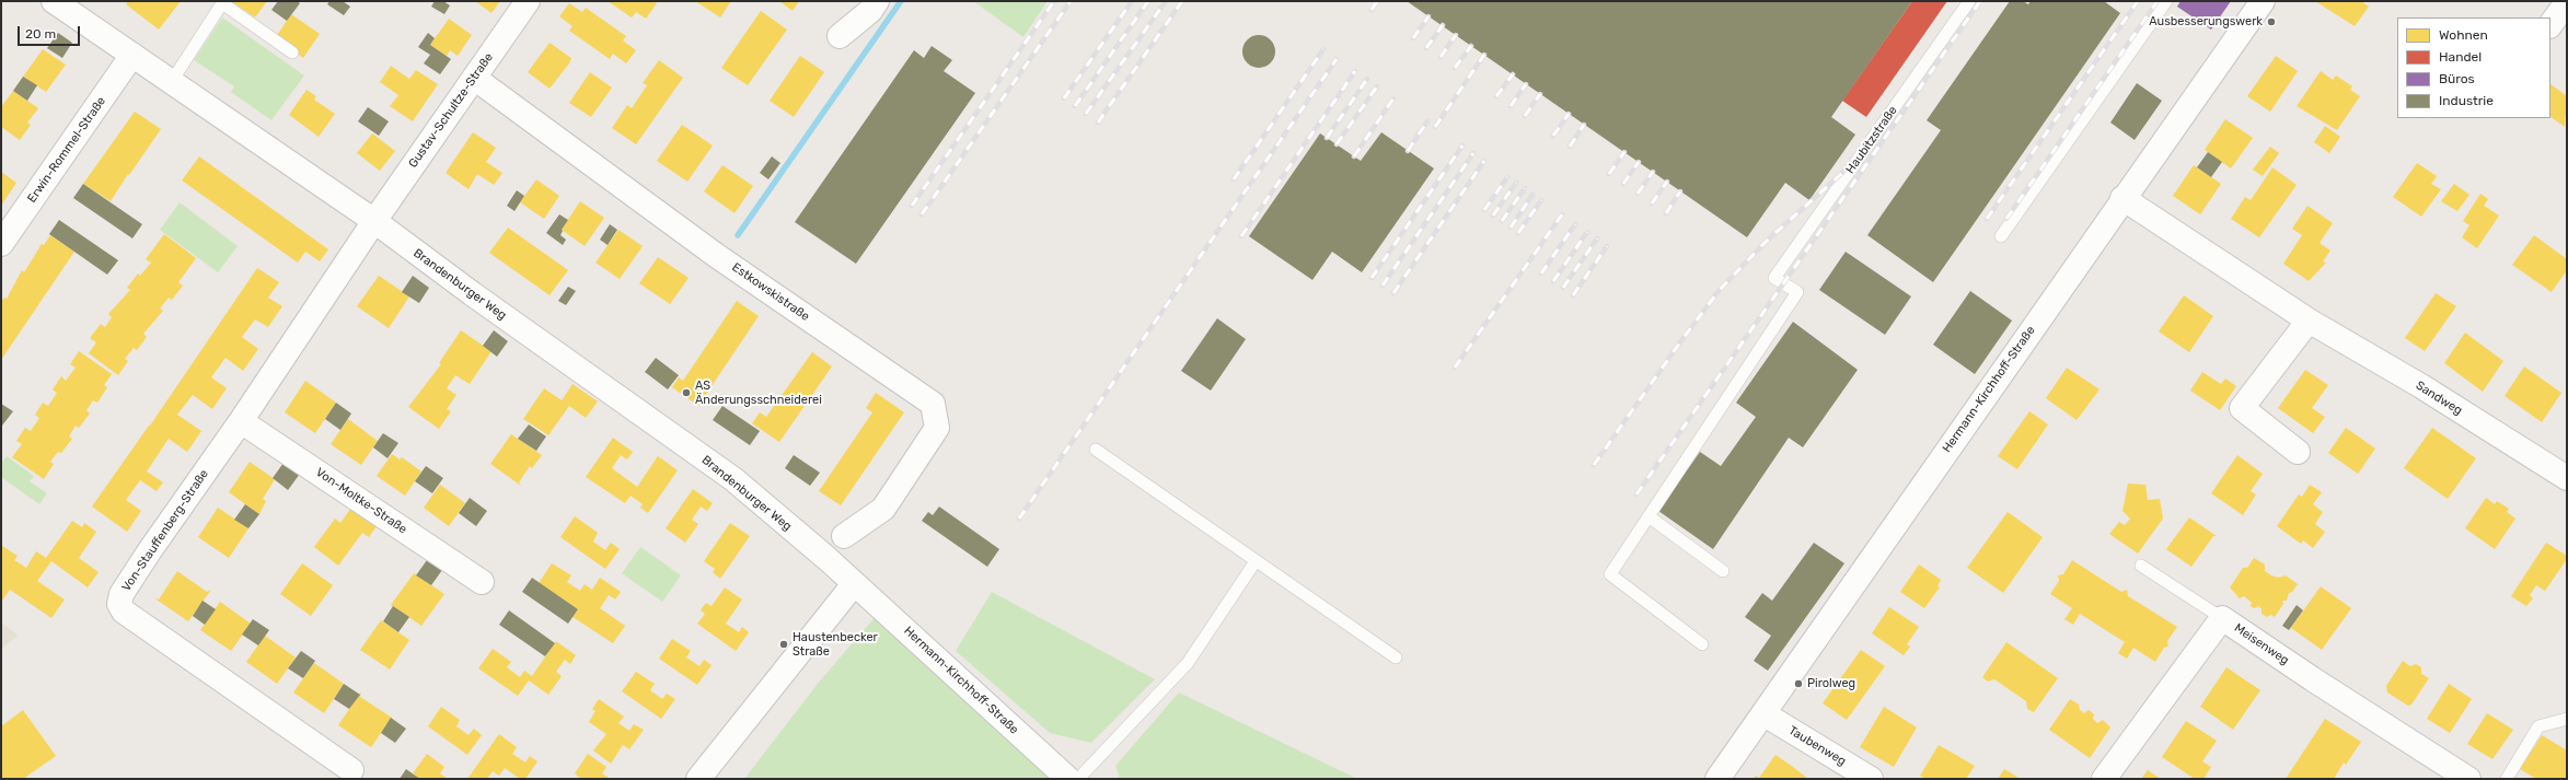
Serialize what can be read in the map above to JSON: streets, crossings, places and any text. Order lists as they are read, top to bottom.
{
  "streets": {
    "street": [
      "Gustav-Schultze-Straße",
      "Erwin-Rommel-Straße",
      "Brandenburger Weg",
      "Estkowskistraße",
      "Hermann-Kirchhoff-Straße",
      "Sandweg",
      "Von-Moltke-Straße",
      "Von-Stauffenberg-Straße",
      "Meisenweg",
      "Taubenweg"
    ],
    "lane": ["Haubitzstraße"]
  },
  "crossings": [
    ["Gustav-Schultze-Straße", "Brandenburger Weg"],
    ["Gustav-Schultze-Straße", "Estkowskistraße"],
    ["Gustav-Schultze-Straße", "Von-Stauffenberg-Straße"],
    ["Erwin-Rommel-Straße", "Brandenburger Weg"],
    ["Brandenburger Weg", "Hermann-Kirchhoff-Straße"],
    ["Brandenburger Weg", "Von-Stauffenberg-Straße"],
    ["Hermann-Kirchhoff-Straße", "Sandweg"],
    ["Hermann-Kirchhoff-Straße", "Taubenweg"],
    ["Von-Moltke-Straße", "Von-Stauffenberg-Straße"]
  ],
  "places": [
    "Ausbesserungswerk",
    "AS Änderungsschneiderei",
    "Haustenbecker Straße",
    "Pirolweg"
  ],
  "legend": [
    "Wohnen",
    "Handel",
    "Büros",
    "Industrie"
  ],
  "scale_bar": "20 m"
}
